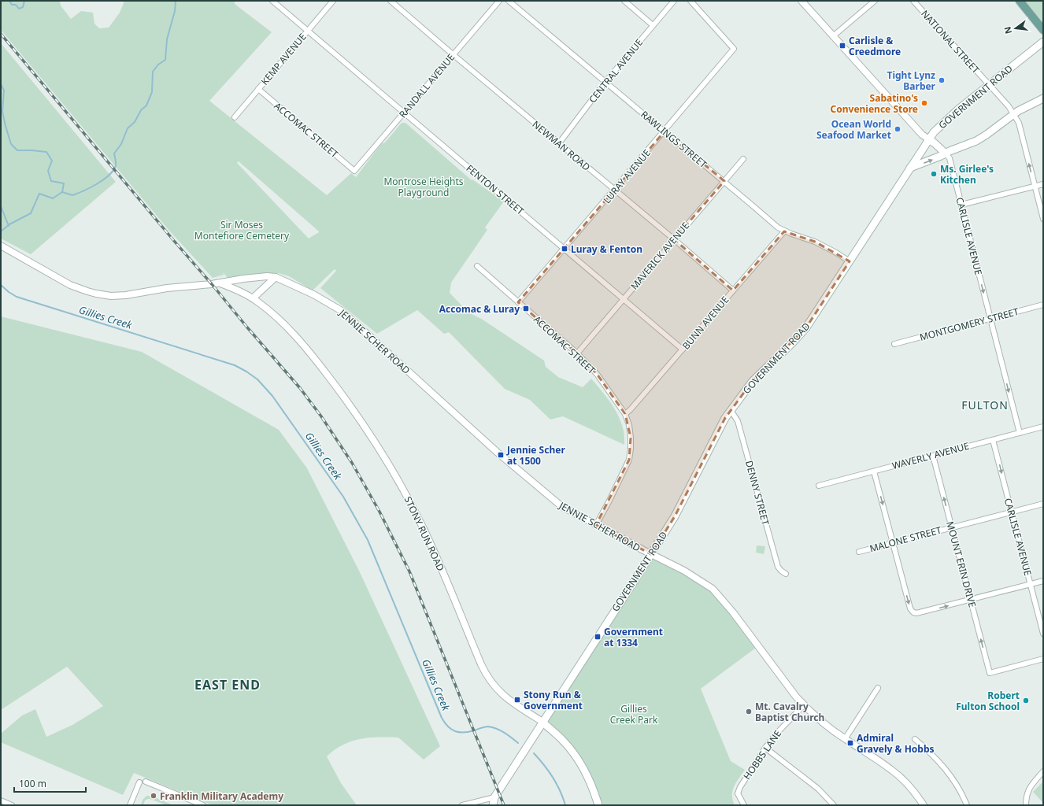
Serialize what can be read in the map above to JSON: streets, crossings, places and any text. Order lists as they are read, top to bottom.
{
  "streets": {
    "main road": ["GOVERNMENT ROAD", "CARLISLE AVENUE", "STONY RUN ROAD"],
    "street": [
      "NATIONAL STREET",
      "KEMP AVENUE",
      "CENTRAL AVENUE",
      "RANDALL AVENUE",
      "ACCOMAC STREET",
      "RAWLINGS STREET",
      "NEWMAN ROAD",
      "LURAY AVENUE",
      "FENTON STREET",
      "MAVERICK AVENUE",
      "BUNN AVENUE",
      "MONTGOMERY STREET",
      "JENNIE SCHER ROAD",
      "WAVERLY AVENUE",
      "DENNY STREET",
      "MALONE STREET",
      "MOUNT ERIN DRIVE",
      "HOBBS LANE"
    ]
  },
  "crossings": [
    ["NATIONAL STREET", "GOVERNMENT ROAD"],
    ["KEMP AVENUE", "ACCOMAC STREET"],
    ["KEMP AVENUE", "FENTON STREET"],
    ["CENTRAL AVENUE", "RAWLINGS STREET"],
    ["CENTRAL AVENUE", "NEWMAN ROAD"],
    ["RANDALL AVENUE", "ACCOMAC STREET"],
    ["RANDALL AVENUE", "NEWMAN ROAD"],
    ["RANDALL AVENUE", "FENTON STREET"],
    ["GOVERNMENT ROAD", "RAWLINGS STREET"],
    ["GOVERNMENT ROAD", "CARLISLE AVENUE"],
    ["GOVERNMENT ROAD", "JENNIE SCHER ROAD"],
    ["GOVERNMENT ROAD", "DENNY STREET"],
    ["GOVERNMENT ROAD", "STONY RUN ROAD"],
    ["ACCOMAC STREET", "LURAY AVENUE"],
    ["ACCOMAC STREET", "MAVERICK AVENUE"],
    ["ACCOMAC STREET", "BUNN AVENUE"],
    ["ACCOMAC STREET", "JENNIE SCHER ROAD"],
    ["RAWLINGS STREET", "LURAY AVENUE"],
    ["RAWLINGS STREET", "MAVERICK AVENUE"],
    ["RAWLINGS STREET", "BUNN AVENUE"],
    ["NEWMAN ROAD", "LURAY AVENUE"],
    ["NEWMAN ROAD", "MAVERICK AVENUE"],
    ["NEWMAN ROAD", "BUNN AVENUE"],
    ["LURAY AVENUE", "FENTON STREET"],
    ["FENTON STREET", "MAVERICK AVENUE"],
    ["FENTON STREET", "BUNN AVENUE"],
    ["CARLISLE AVENUE", "MONTGOMERY STREET"],
    ["CARLISLE AVENUE", "WAVERLY AVENUE"],
    ["CARLISLE AVENUE", "MALONE STREET"],
    ["JENNIE SCHER ROAD", "STONY RUN ROAD"],
    ["JENNIE SCHER ROAD", "HOBBS LANE"],
    ["WAVERLY AVENUE", "MOUNT ERIN DRIVE"],
    ["MALONE STREET", "MOUNT ERIN DRIVE"]
  ],
  "one_way": ["CARLISLE AVENUE"],
  "districts": ["FULTON", "EAST END"],
  "water": ["Gillies Creek"],
  "parks": ["Montrose Heights Playground", "Sir Moses Montefiore Cemetery", "Gillies Creek Park"],
  "places": {
    "transit": [
      "Carlisle & Creedmore",
      "Luray & Fenton",
      "Accomac & Luray",
      "Jennie Scher at 1500",
      "Government at 1334",
      "Stony Run & Government",
      "Admiral Gravely & Hobbs"
    ],
    "other": [
      "Tight Lynz Barber",
      "Sabatino's Convenience Store",
      "Ocean World Seafood Market",
      "Ms. Girlee's Kitchen",
      "Robert Fulton School",
      "Mt. Cavalry Baptist Church",
      "Franklin Military Academy"
    ]
  },
  "scale_bar": "100 m",
  "north": "left"
}
